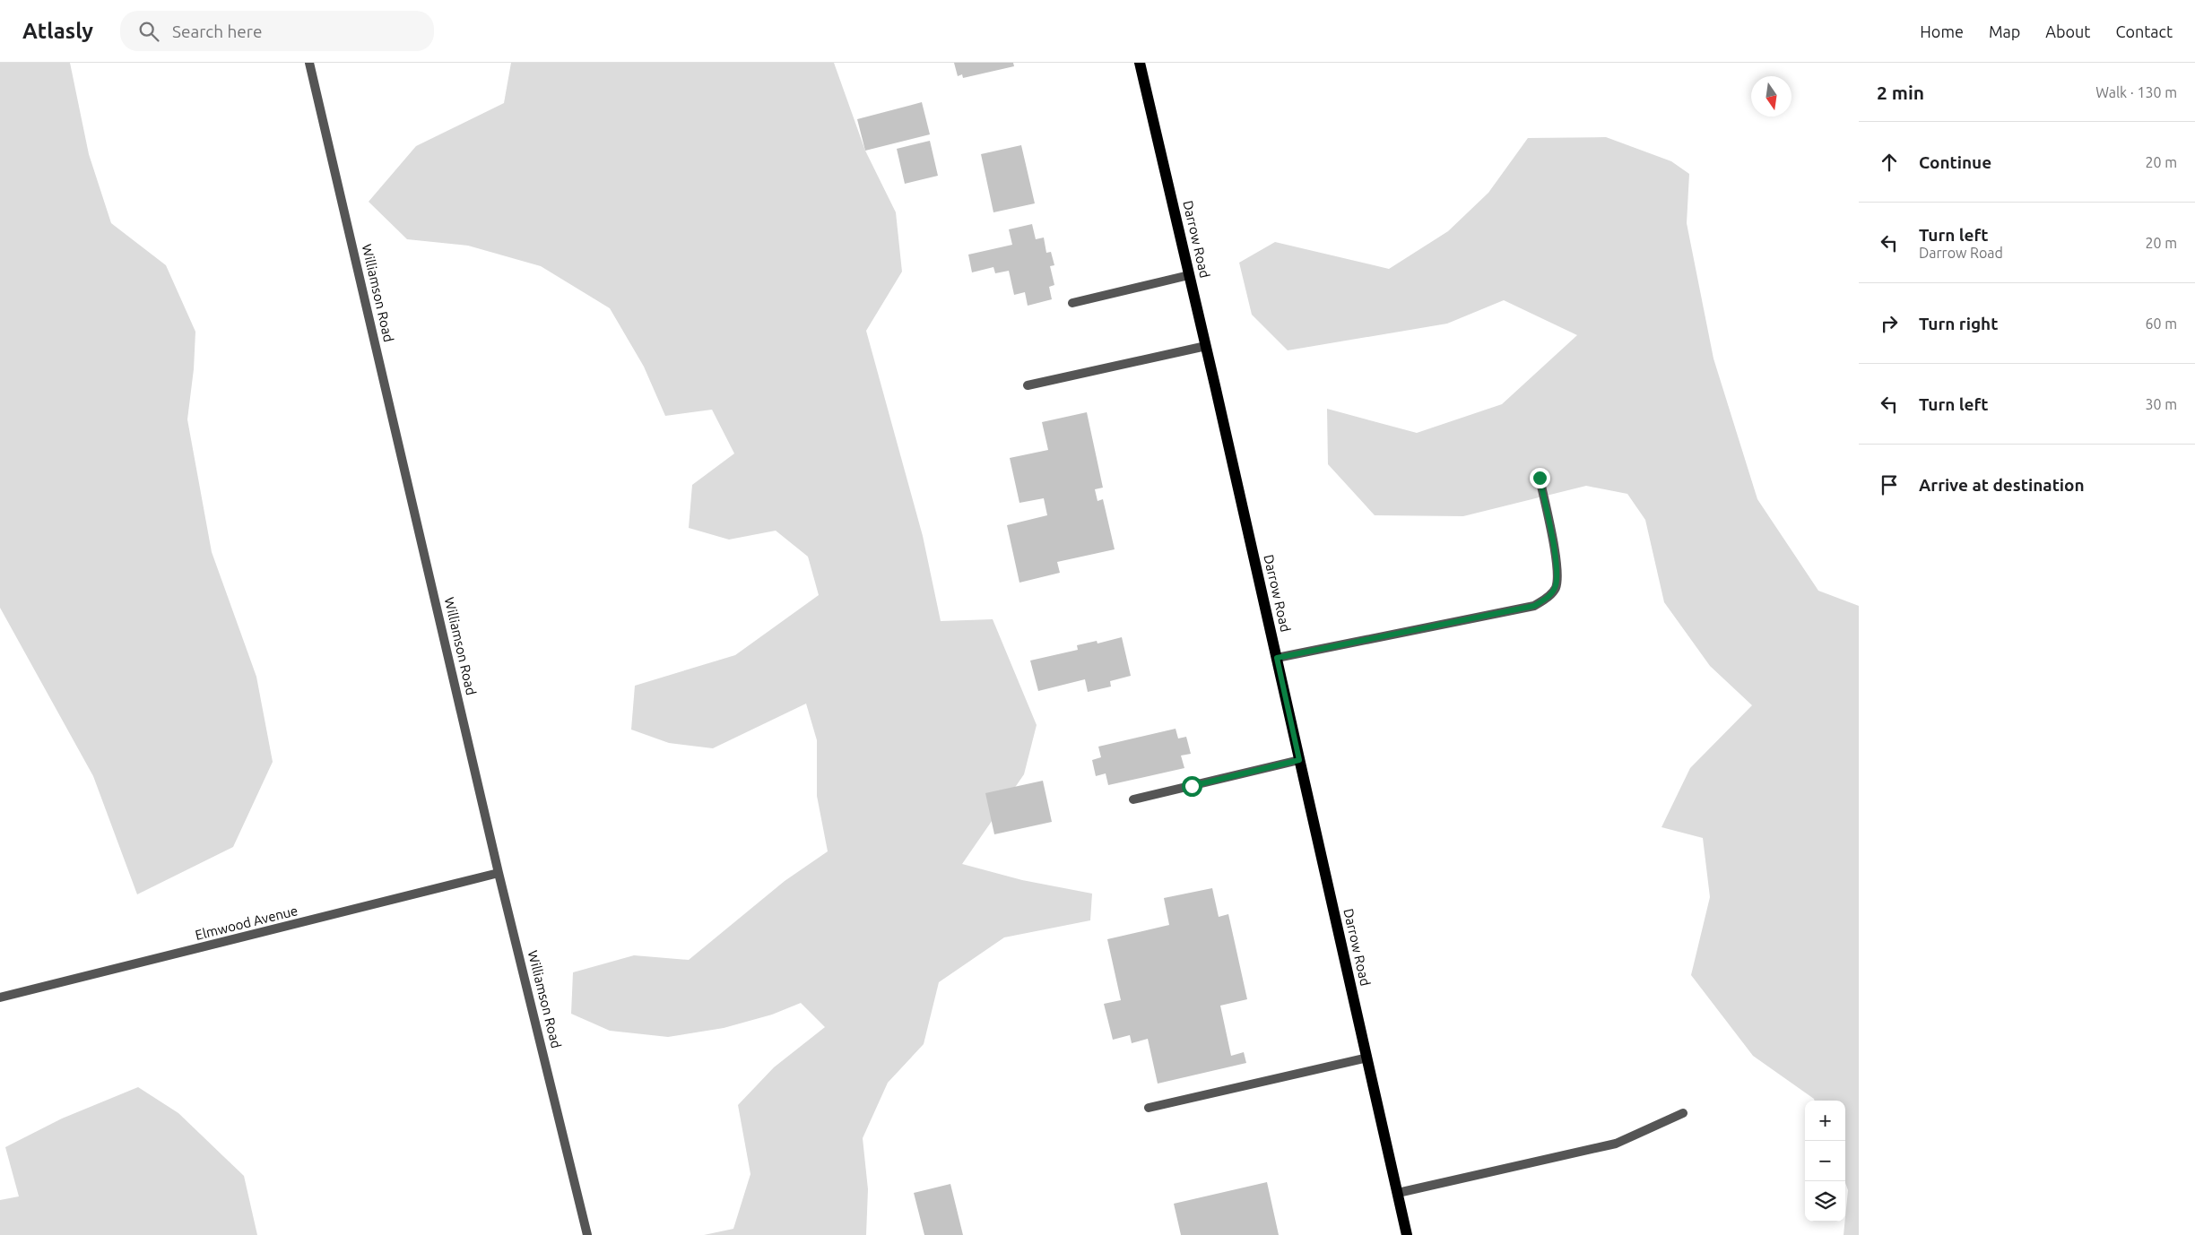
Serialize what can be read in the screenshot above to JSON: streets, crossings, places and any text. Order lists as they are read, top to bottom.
{
  "streets": {
    "main road": ["Darrow Road"],
    "street": ["Williamson Road", "Elmwood Avenue"]
  },
  "crossings": [
    ["Williamson Road", "Elmwood Avenue"]
  ],
  "north": "bottom",
  "page": {
    "header": "Atlasly",
    "search": "Search here",
    "nav": [
      "Home",
      "Map",
      "About",
      "Contact"
    ],
    "heading": ["2 min", "Walk · 130 m"],
    "list": [
      ["Continue", "20 m"],
      ["Turn left", "Darrow Road", "20 m"],
      ["Turn right", "60 m"],
      ["Turn left", "30 m"],
      "Arrive at destination"
    ],
    "map_buttons": ["+", "−"]
  }
}
